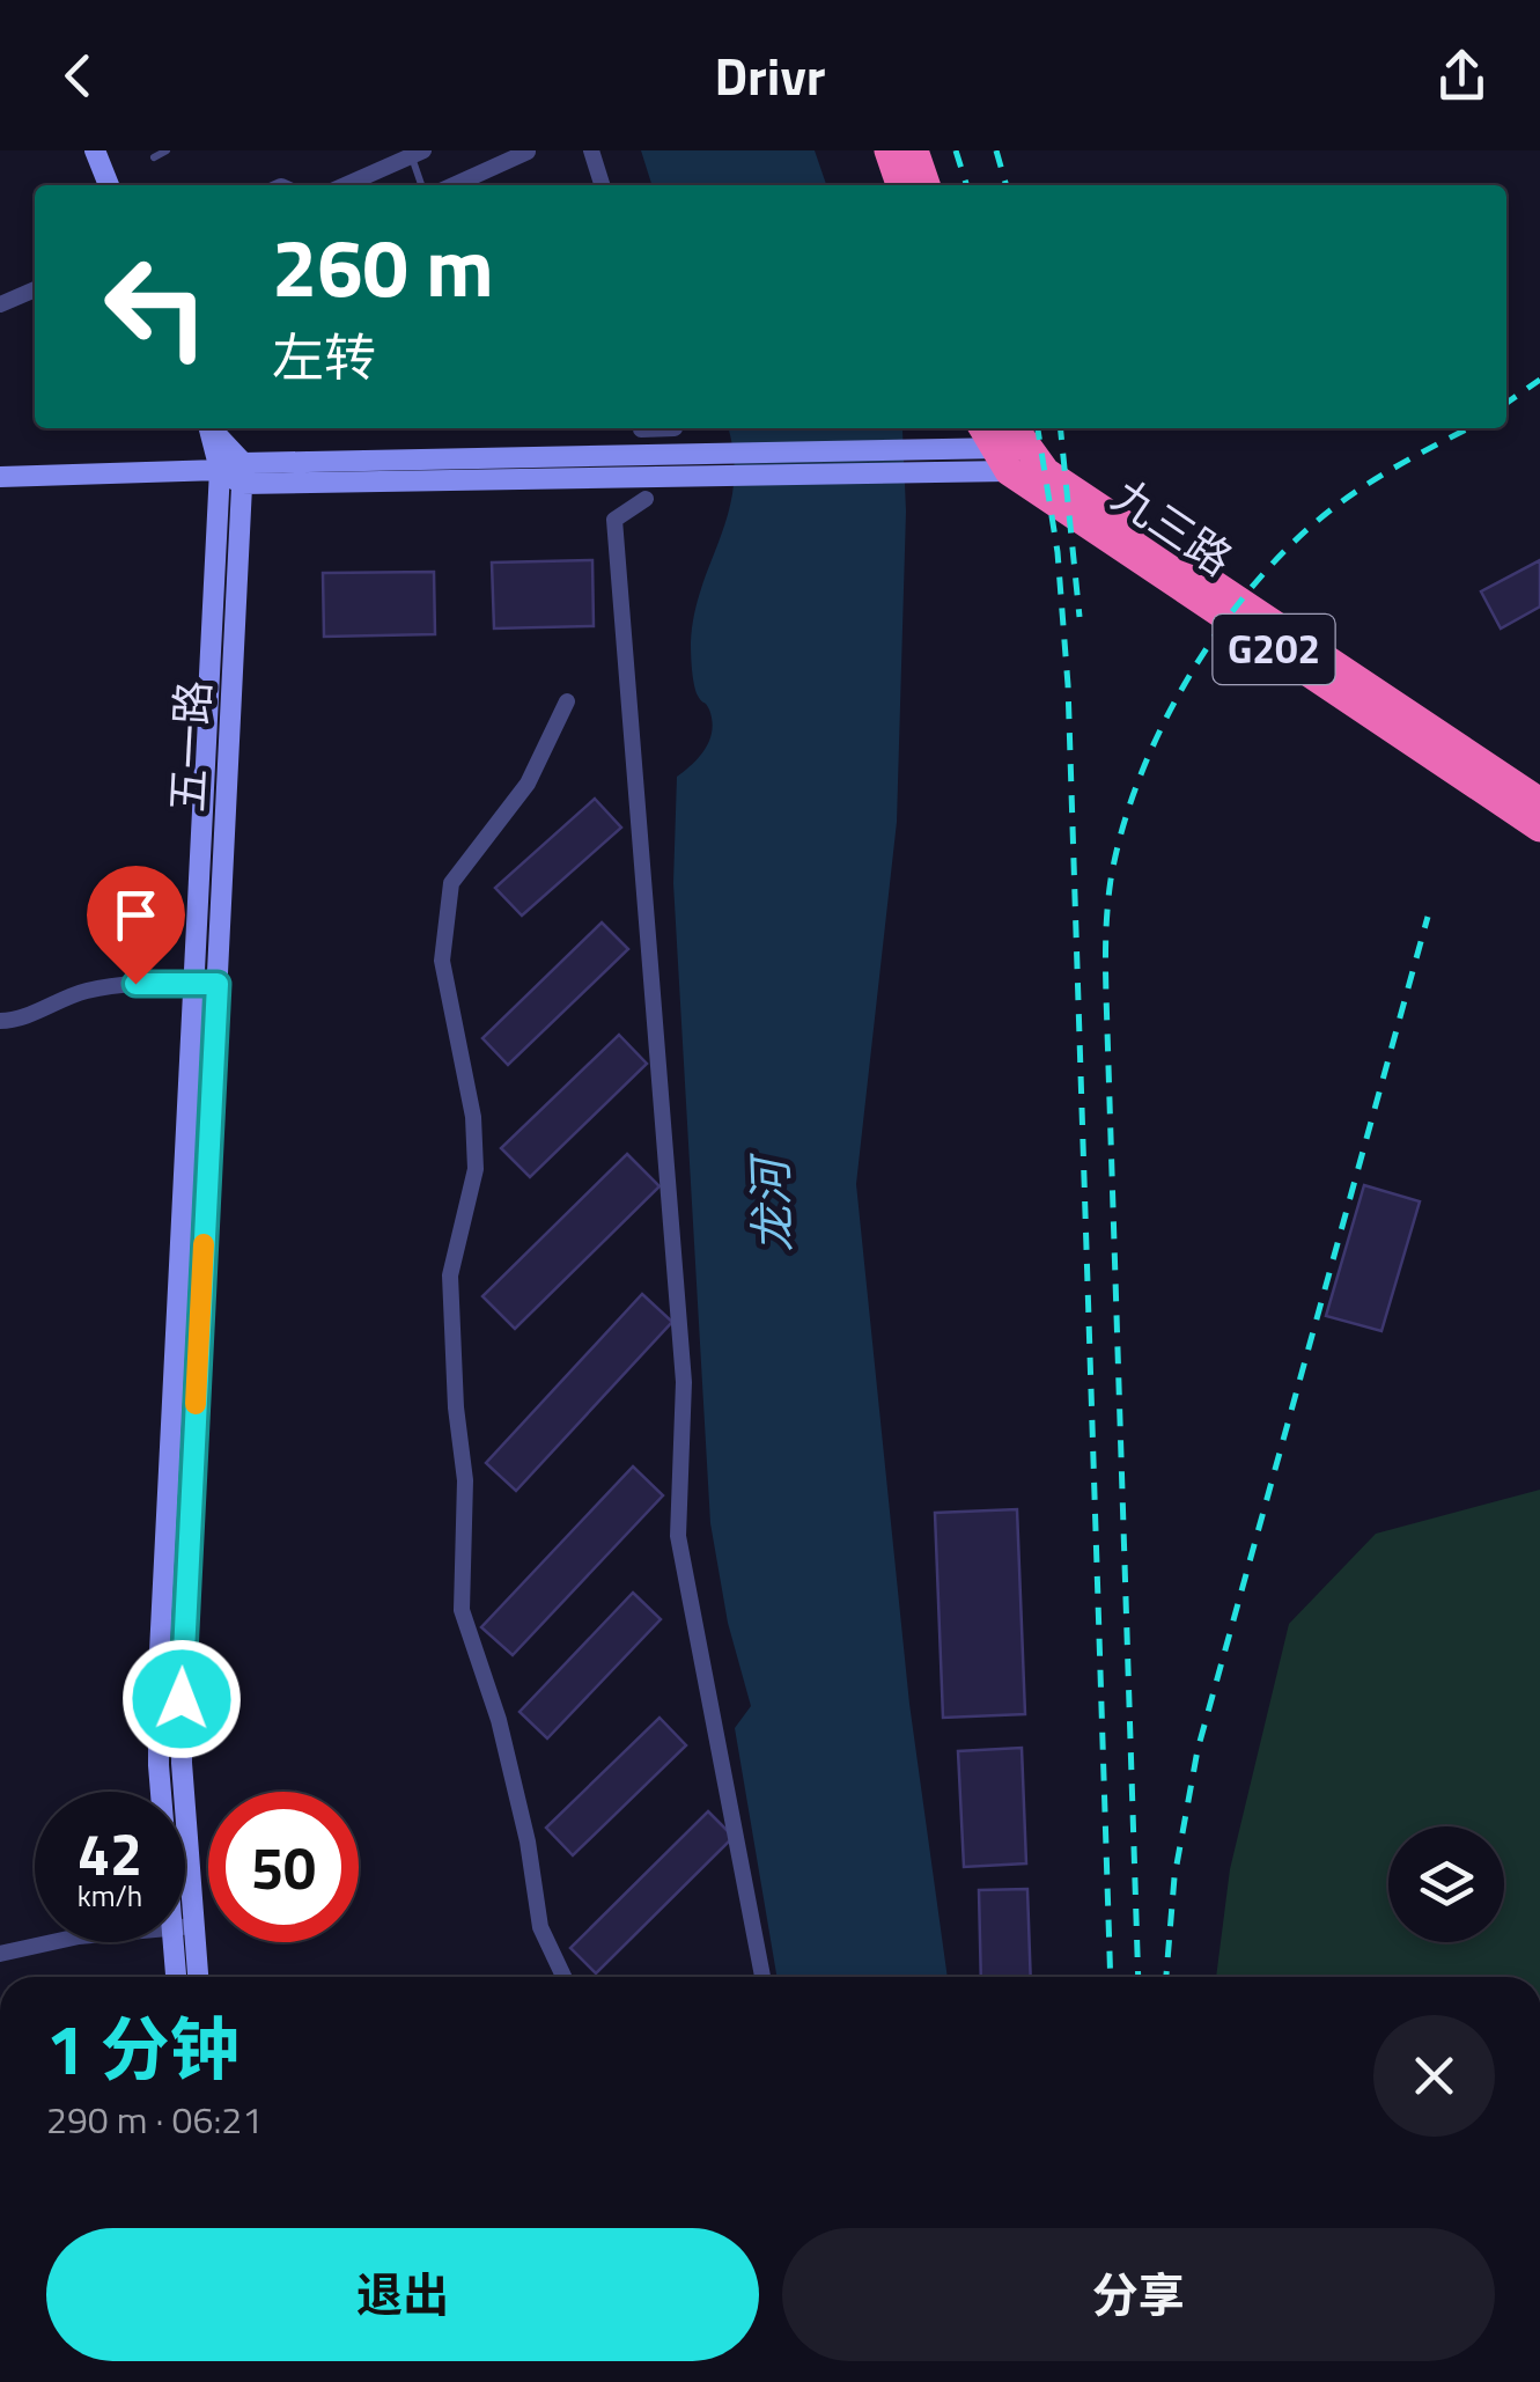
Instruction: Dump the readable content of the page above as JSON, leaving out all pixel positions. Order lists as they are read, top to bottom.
{
  "streets": {
    "highway": ["九三路", "G202"],
    "main road": ["五一路"]
  },
  "water": ["龙河"],
  "page": {
    "header": "Drivr",
    "turn": ["260 m", "左转"],
    "speed": "42 km/h",
    "limit": "50",
    "heading": ["1 分钟", "290 m · 06:21"],
    "buttons": ["退出", "分享"]
  }
}
